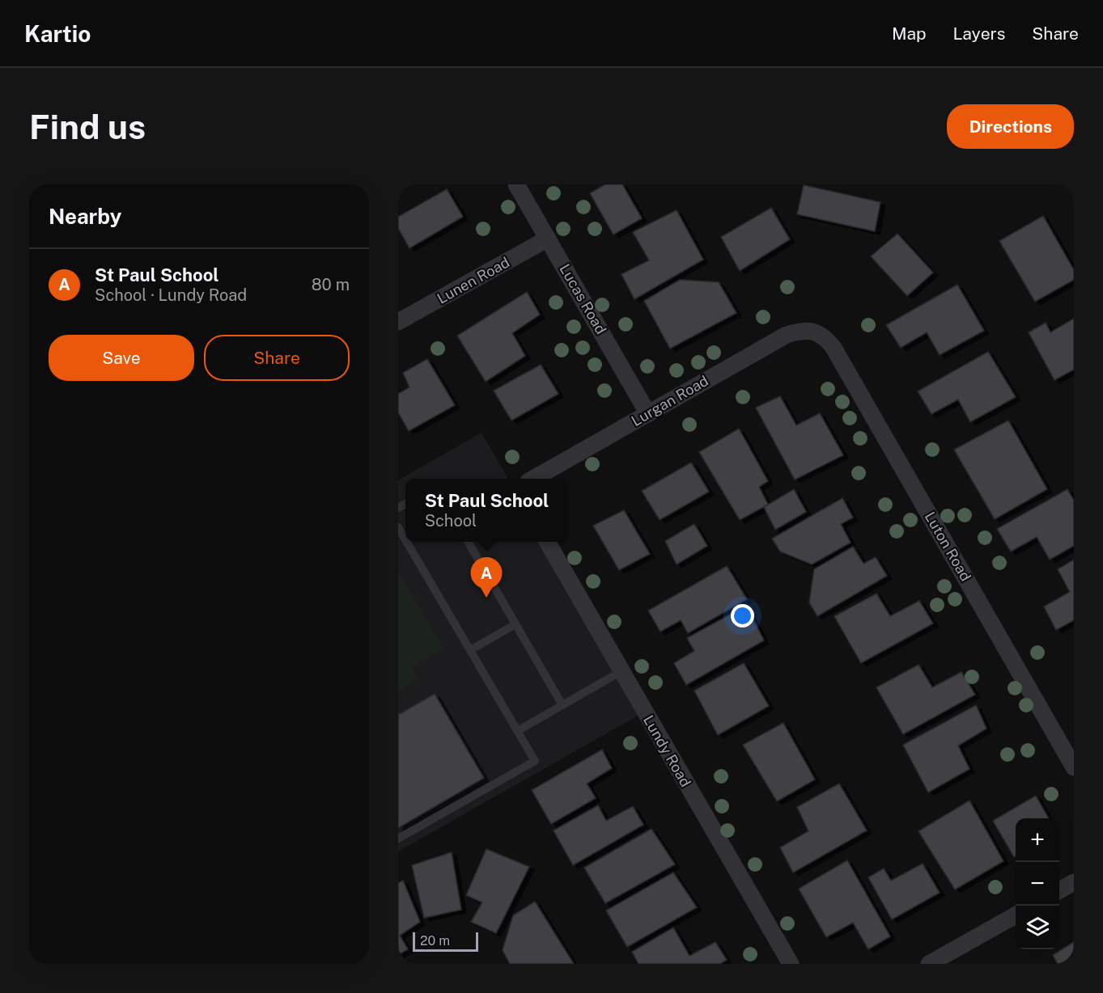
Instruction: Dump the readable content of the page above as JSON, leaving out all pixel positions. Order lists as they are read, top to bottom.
{
  "streets": {
    "street": [
      "Lunen Road",
      "Lucas Road",
      "Lurgan Road",
      "Luton Road",
      "Lundy Road"
    ]
  },
  "crossings": [
    ["Lunen Road", "Lucas Road"],
    ["Lucas Road", "Lurgan Road"],
    ["Lurgan Road", "Luton Road"]
  ],
  "scale_bar": "20 m",
  "page": {
    "header": "Kartio",
    "nav": ["Map", "Layers", "Share"],
    "buttons": [
      "Directions",
      ["Save", "Share"]
    ],
    "title": "Find us",
    "heading": "Nearby",
    "list": [
      {
        "mark": "A",
        "name": "St Paul School",
        "note": "School · Lundy Road",
        "value": "80 m"
      }
    ],
    "popup": ["St Paul School", "School"],
    "pins": "A",
    "map_buttons": ["+", "−"],
    "scale": "20 m"
  }
}
